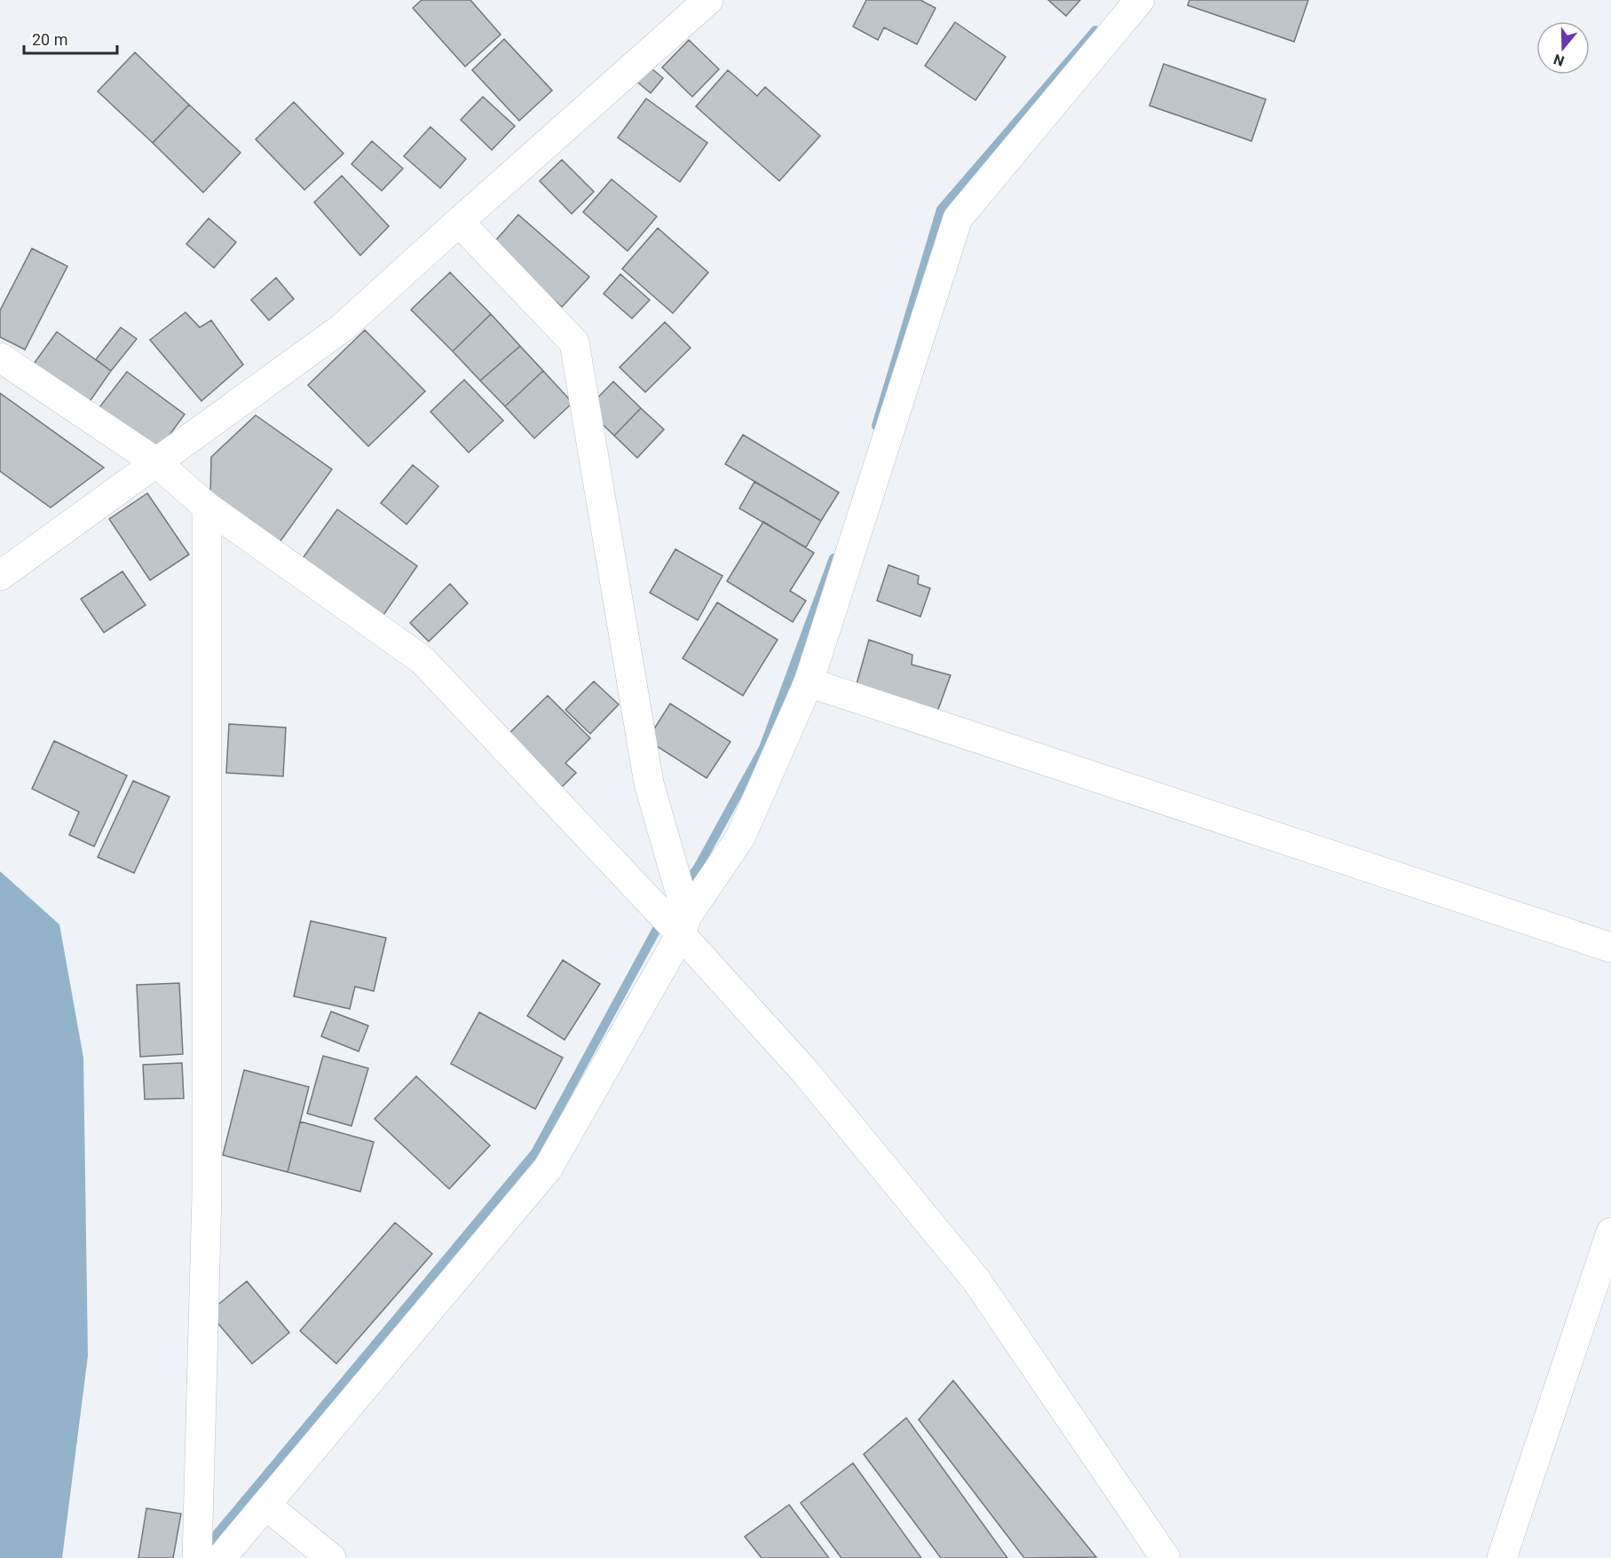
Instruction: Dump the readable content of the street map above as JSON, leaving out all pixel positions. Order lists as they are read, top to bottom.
{
  "scale_bar": "20 m",
  "north": "bottom"
}
